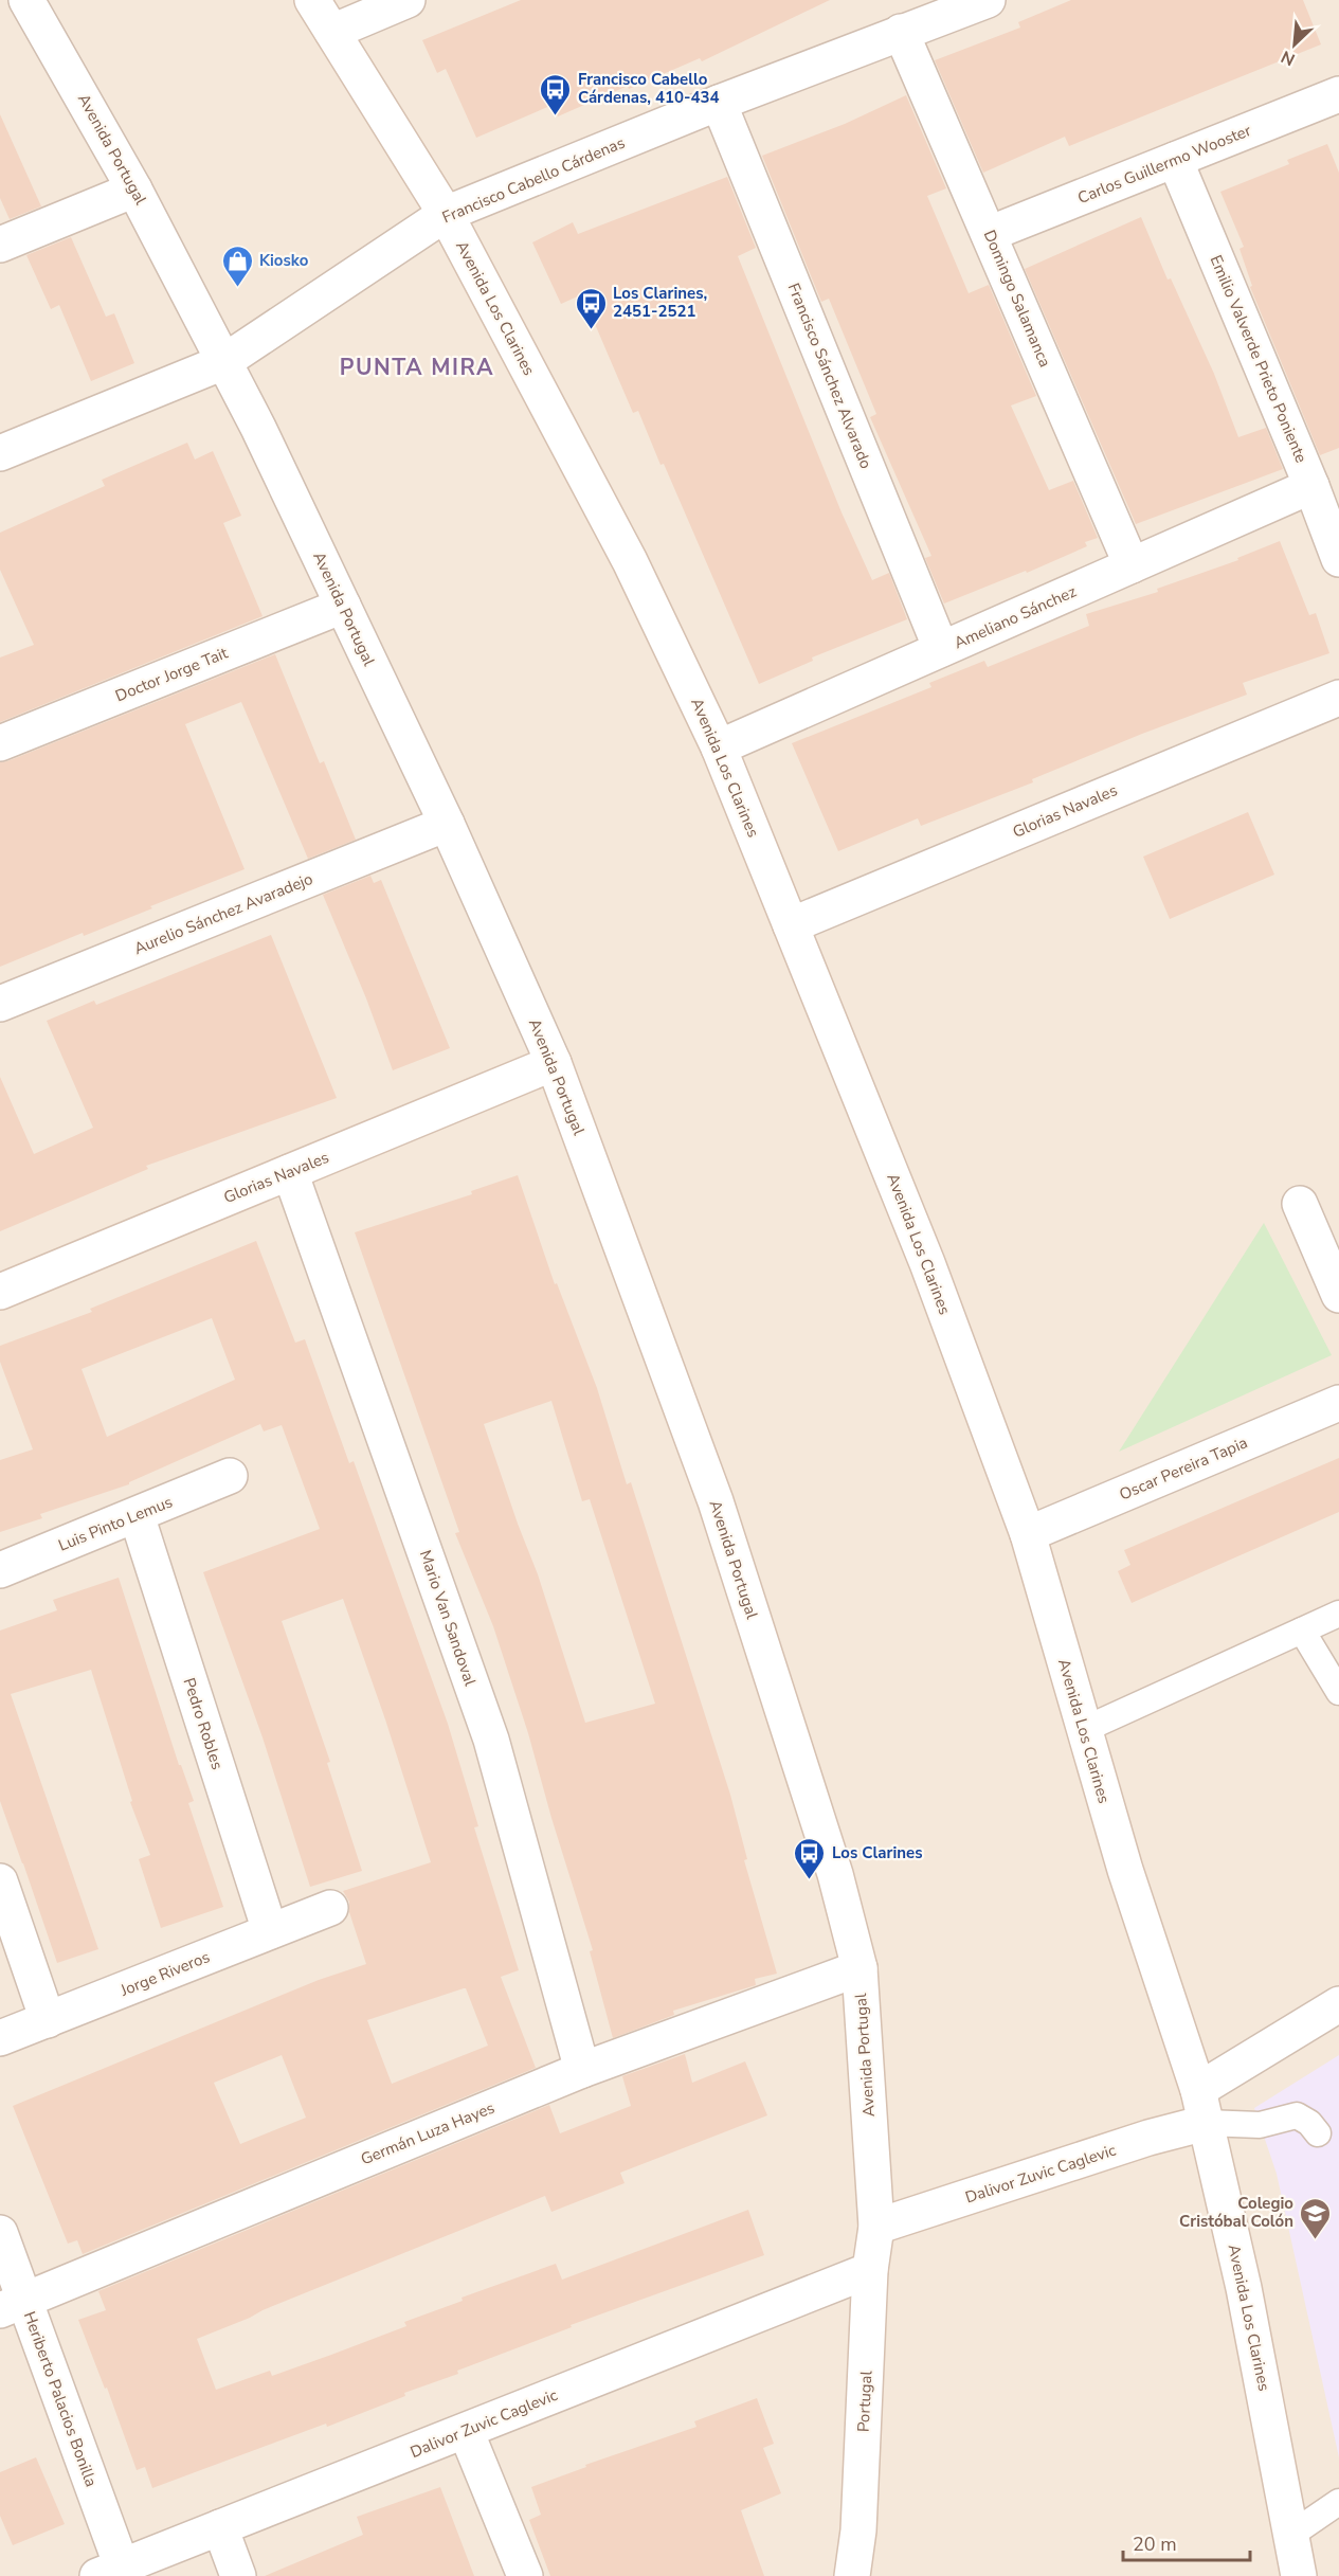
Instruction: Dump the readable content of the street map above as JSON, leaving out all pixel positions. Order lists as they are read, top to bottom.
{
  "streets": {
    "street": [
      "Avenida Portugal",
      "Carlos Guillermo Wooster",
      "Francisco Cabello Cárdenas",
      "Domingo Salamanca",
      "Avenida Los Clarines",
      "Emilio Valverde Prieto Poniente",
      "Francisco Sánchez Alvarado",
      "Ameliano Sánchez",
      "Doctor Jorge Tait",
      "Glorias Navales",
      "Aurelio Sánchez Avaradejo",
      "Oscar Pereira Tapia",
      "Luis Pinto Lemus",
      "Mario Van Sandoval",
      "Pedro Robles",
      "Jorge Riveros",
      "Germán Luza Hayes",
      "Dalivor Zuvic Caglevic",
      "Heriberto Palacios Bonilla",
      "Portugal"
    ]
  },
  "crossings": [
    ["Avenida Portugal", "Francisco Cabello Cárdenas"],
    ["Avenida Portugal", "Doctor Jorge Tait"],
    ["Avenida Portugal", "Glorias Navales"],
    ["Avenida Portugal", "Aurelio Sánchez Avaradejo"],
    ["Avenida Portugal", "Germán Luza Hayes"],
    ["Avenida Portugal", "Dalivor Zuvic Caglevic"],
    ["Avenida Portugal", "Portugal"],
    ["Carlos Guillermo Wooster", "Domingo Salamanca"],
    ["Carlos Guillermo Wooster", "Emilio Valverde Prieto Poniente"],
    ["Francisco Cabello Cárdenas", "Domingo Salamanca"],
    ["Francisco Cabello Cárdenas", "Avenida Los Clarines"],
    ["Francisco Cabello Cárdenas", "Francisco Sánchez Alvarado"],
    ["Domingo Salamanca", "Ameliano Sánchez"],
    ["Avenida Los Clarines", "Ameliano Sánchez"],
    ["Avenida Los Clarines", "Glorias Navales"],
    ["Avenida Los Clarines", "Oscar Pereira Tapia"],
    ["Avenida Los Clarines", "Dalivor Zuvic Caglevic"],
    ["Emilio Valverde Prieto Poniente", "Ameliano Sánchez"],
    ["Francisco Sánchez Alvarado", "Ameliano Sánchez"],
    ["Glorias Navales", "Mario Van Sandoval"],
    ["Luis Pinto Lemus", "Pedro Robles"],
    ["Mario Van Sandoval", "Germán Luza Hayes"],
    ["Pedro Robles", "Jorge Riveros"],
    ["Germán Luza Hayes", "Heriberto Palacios Bonilla"],
    ["Dalivor Zuvic Caglevic", "Heriberto Palacios Bonilla"],
    ["Dalivor Zuvic Caglevic", "Portugal"]
  ],
  "districts": ["PUNTA MIRA"],
  "places": {
    "bus stop": ["Francisco Cabello Cárdenas, 410-434", "Los Clarines, 2451-2521", "Los Clarines"],
    "shop": ["Kiosko"],
    "school or university": ["Colegio Cristóbal Colón"]
  },
  "scale_bar": "20 m",
  "north": "bottom left"
}
